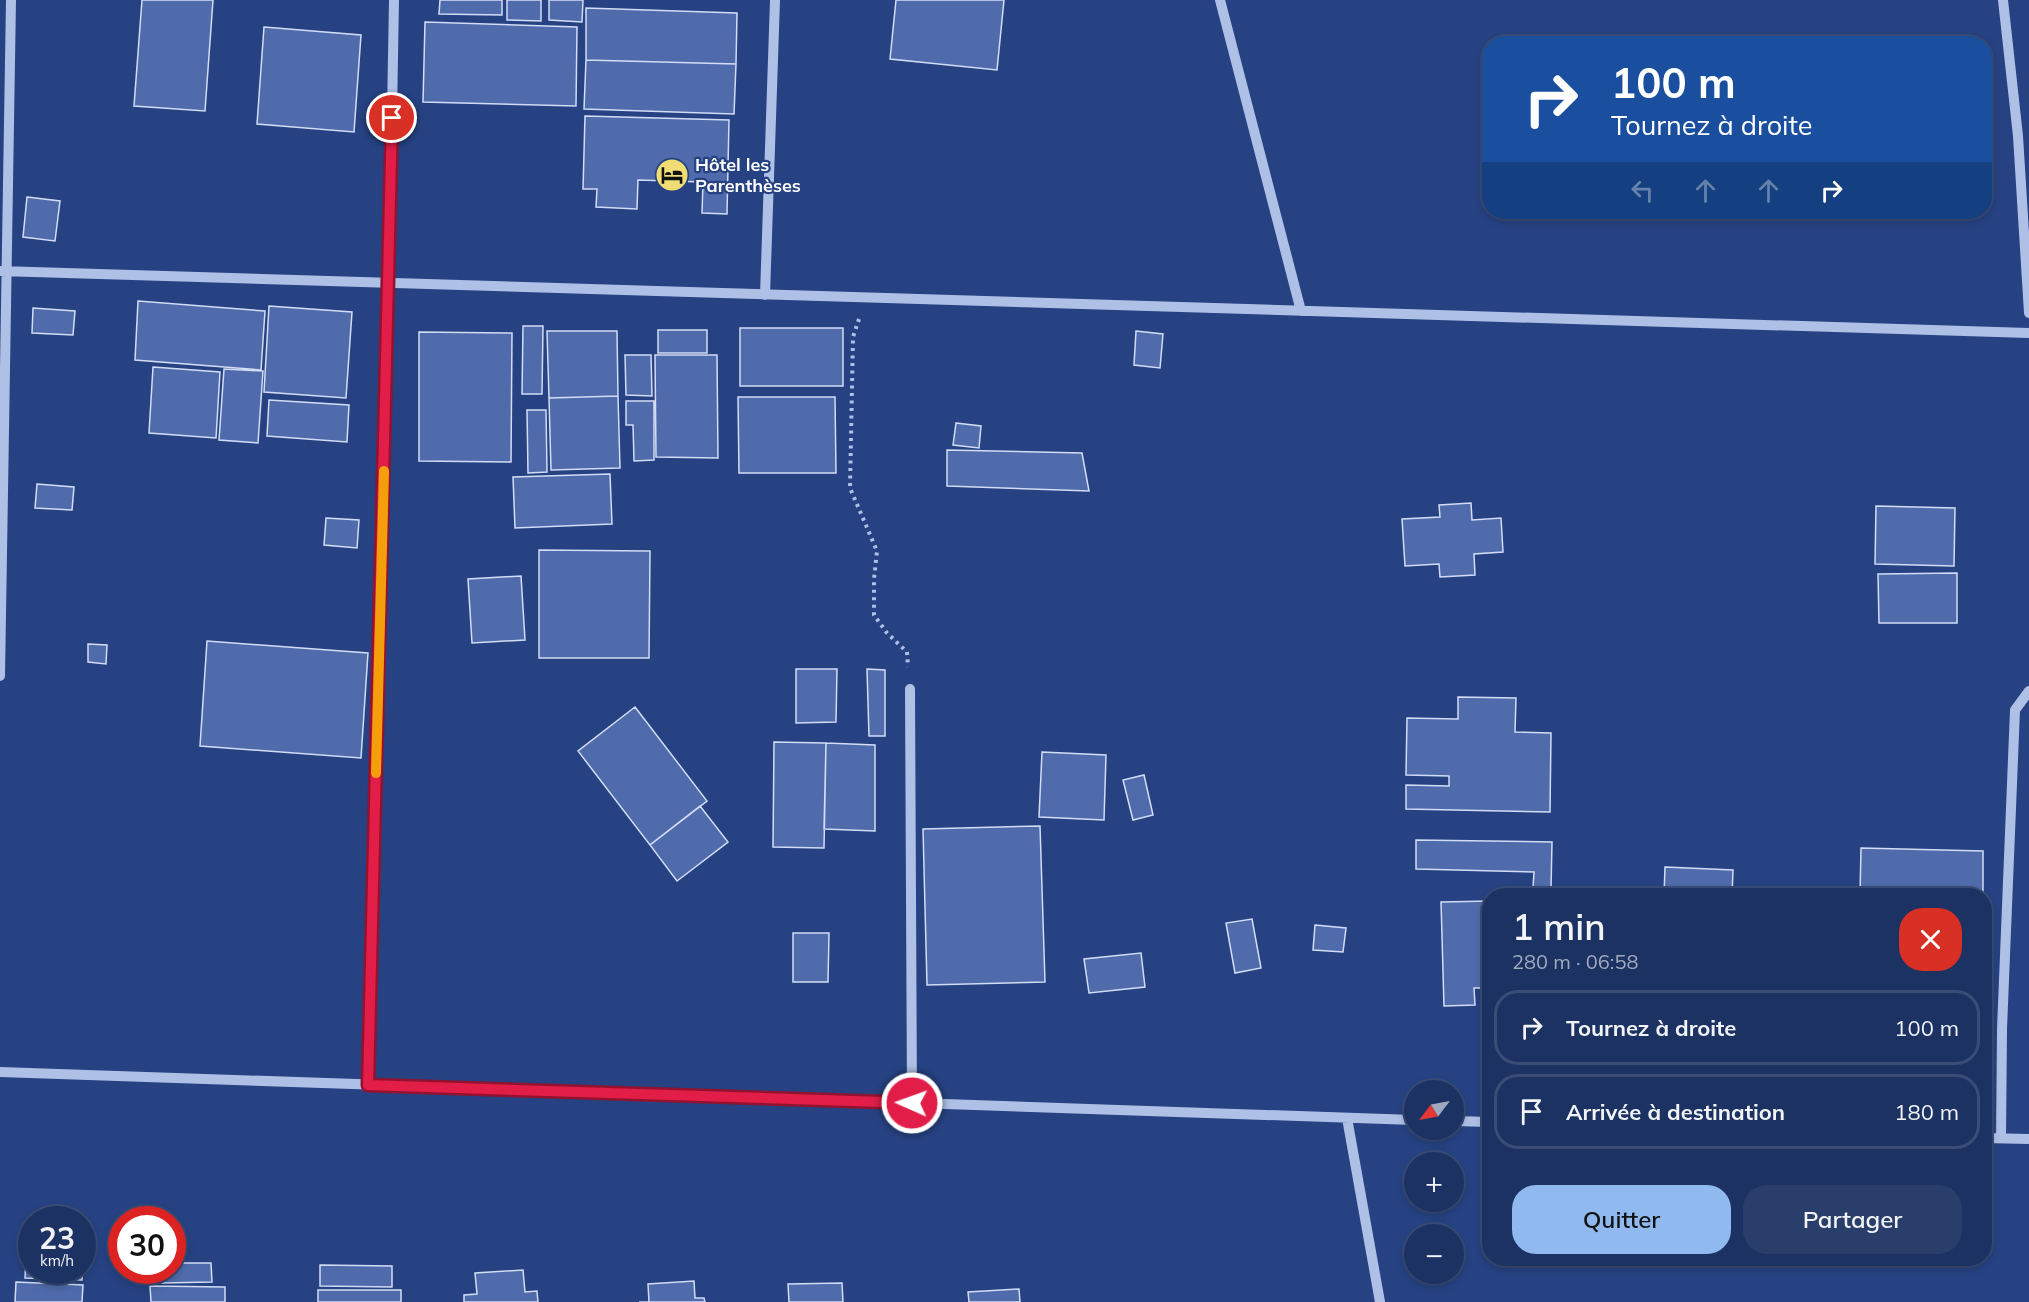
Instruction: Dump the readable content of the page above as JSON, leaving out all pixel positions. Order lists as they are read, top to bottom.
{
  "places": {
    "hotel": ["Hôtel les Parenthèses"]
  },
  "north": "bottom left",
  "page": {
    "turn": ["100 m", "Tournez à droite"],
    "heading": ["1 min", "280 m · 06:58"],
    "list": [
      {
        "name": "Tournez à droite",
        "value": "100 m"
      },
      {
        "name": "Arrivée à destination",
        "value": "180 m"
      }
    ],
    "map_buttons": ["+", "−"],
    "buttons": ["Quitter", "Partager"],
    "speed": "23 km/h",
    "limit": "30"
  }
}
